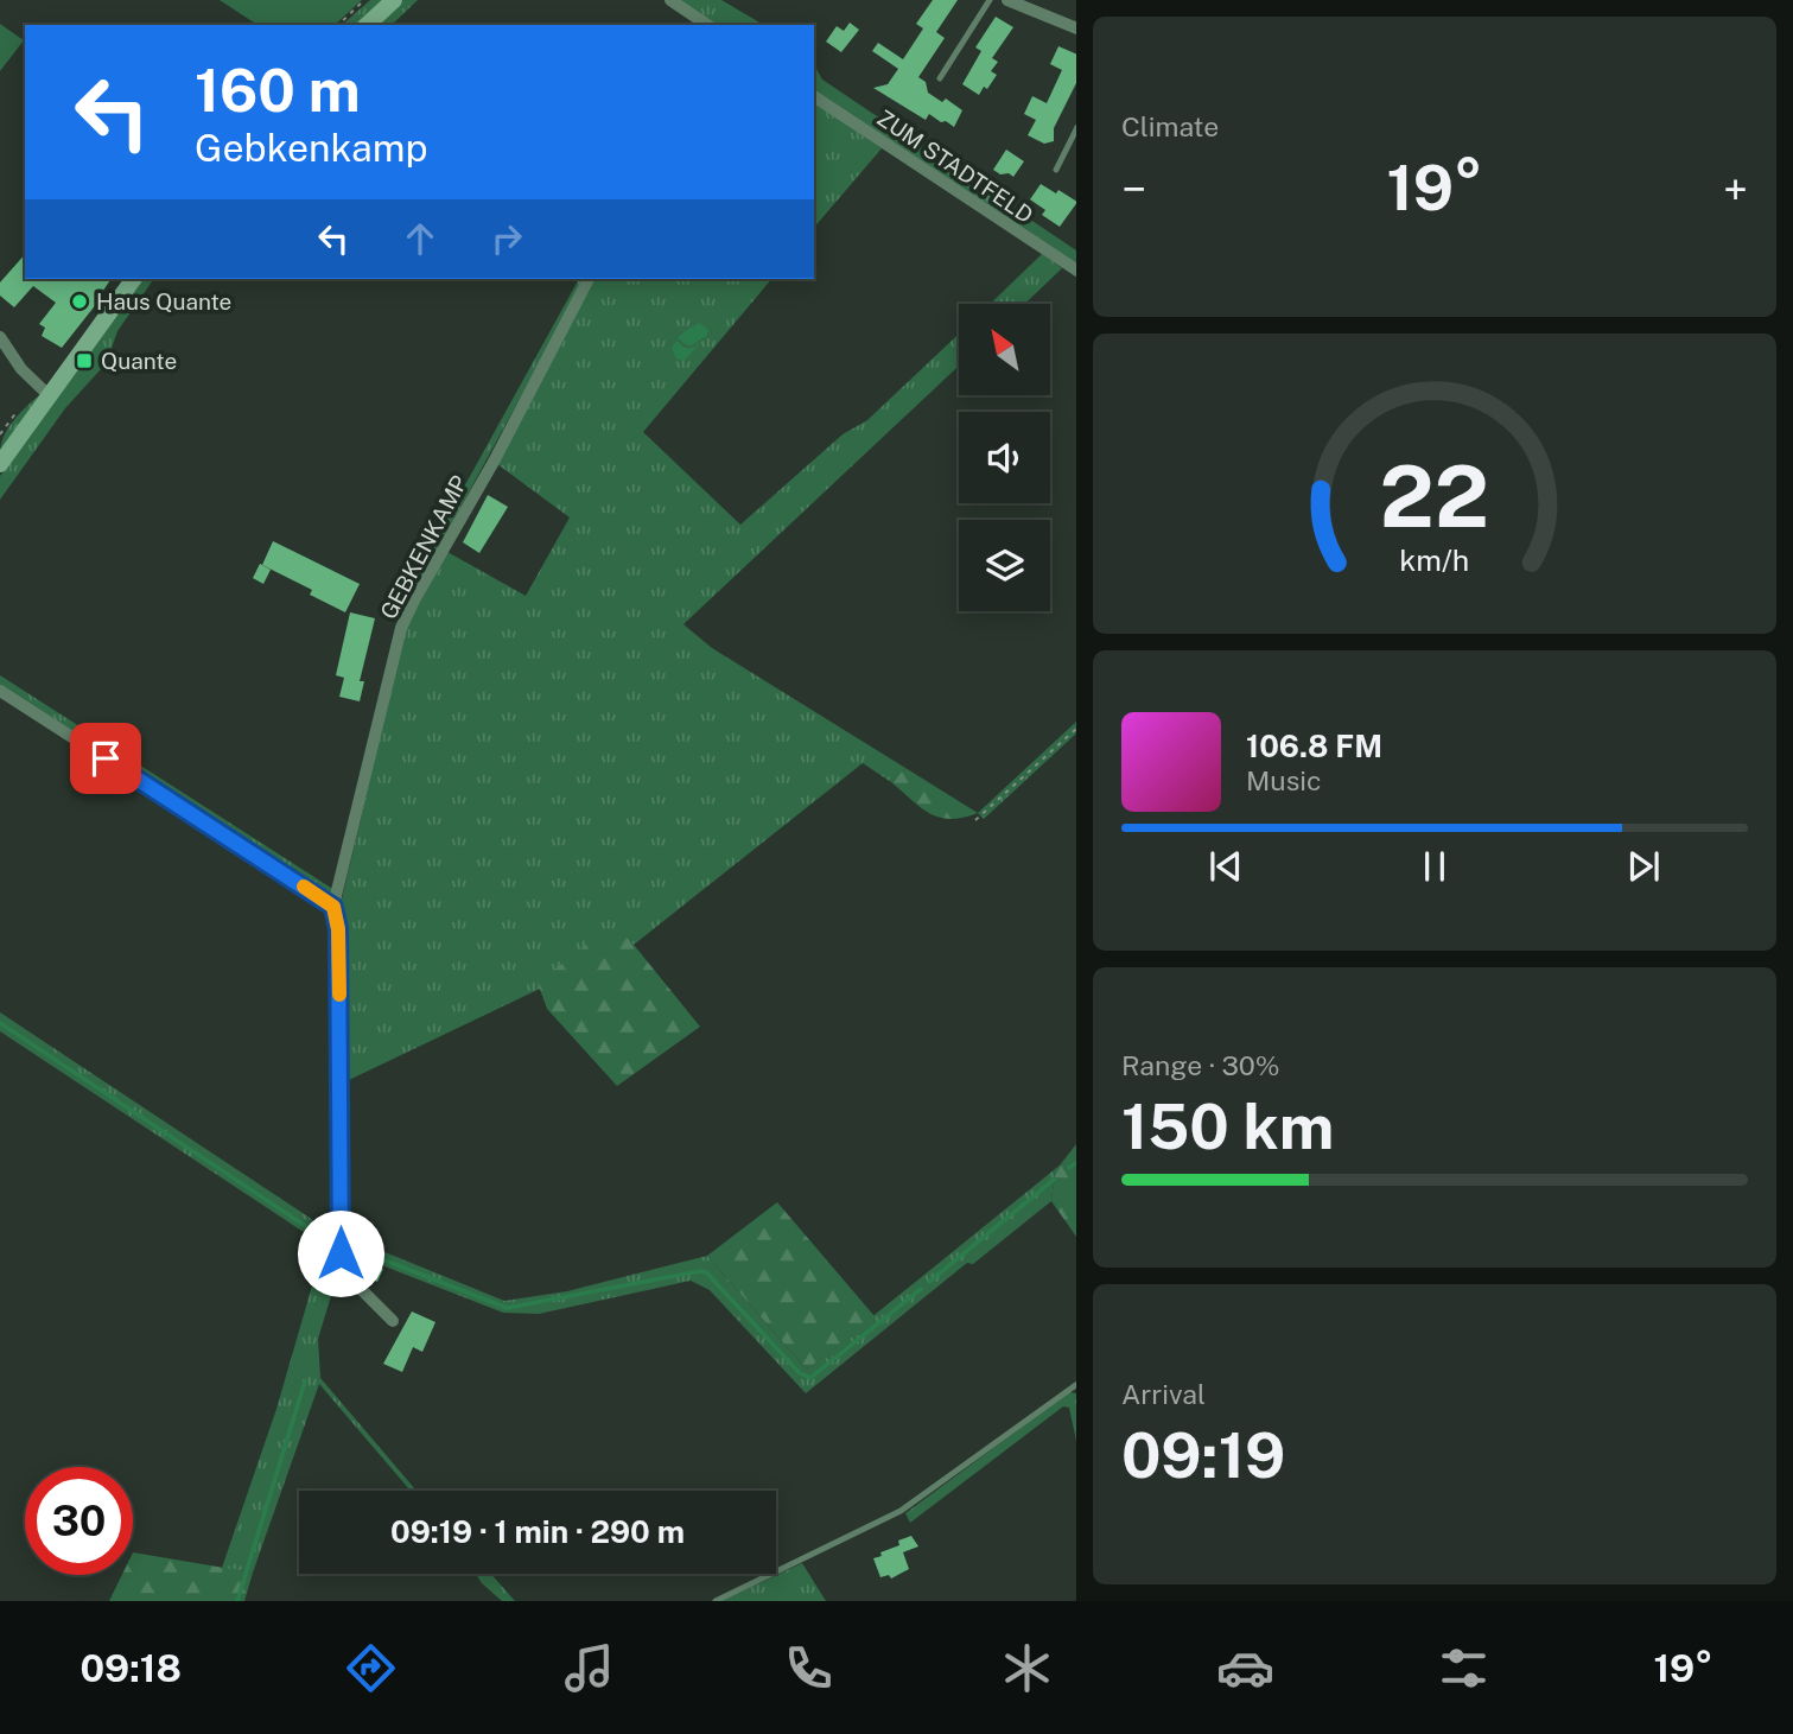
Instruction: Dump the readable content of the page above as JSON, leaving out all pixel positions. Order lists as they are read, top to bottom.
{
  "streets": {
    "street": ["ZUM STADTFELD", "GEBKENKAMP"]
  },
  "places": {
    "other": ["Haus Quante"],
    "transit": ["Quante"]
  },
  "north": "top left",
  "page": {
    "tile": [
      "Climate",
      ["Range · 30%", "150 km"],
      ["Arrival", "09:19"]
    ],
    "turn": ["160 m", "Gebkenkamp"],
    "heat": ["−", "19°", "+"],
    "song": ["106.8 FM", "Music"],
    "limit": "30",
    "trip": "09:19 · 1 min · 290 m",
    "tabs": ["09:18", "19°"],
    "gauge": ["22", "km/h"]
  }
}
